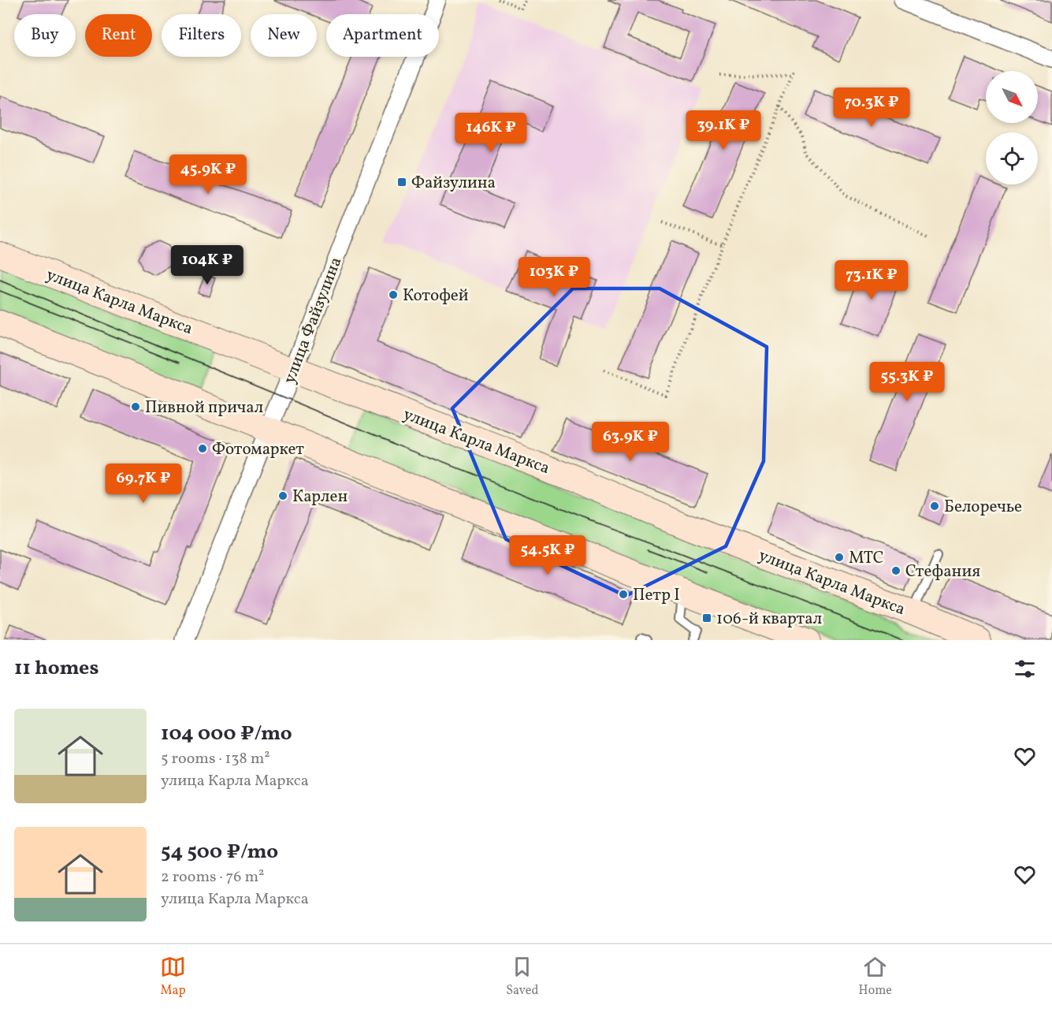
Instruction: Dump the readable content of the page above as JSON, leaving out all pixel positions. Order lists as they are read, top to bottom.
{
  "streets": {
    "main road": ["улица Карла Маркса"],
    "street": ["улица Файзулина"]
  },
  "crossings": [
    ["улица Карла Маркса", "улица Файзулина"]
  ],
  "places": {
    "transit": ["Файзулина", "106-й квартал"],
    "other": [
      "Котофей",
      "Пивной причал",
      "Фотомаркет",
      "Карлен",
      "Белоречье",
      "МТС",
      "Стефания",
      "Петр I"
    ]
  },
  "north": "bottom right",
  "page": {
    "chip": [
      "Buy",
      "Rent",
      "Filters",
      "New",
      "Apartment"
    ],
    "price": [
      "70.3K ₽",
      "39.1K ₽",
      "146K ₽",
      "45.9K ₽",
      "104K ₽",
      "103K ₽",
      "73.1K ₽",
      "55.3K ₽",
      "63.9K ₽",
      "69.7K ₽",
      "54.5K ₽"
    ],
    "heading": "11 homes",
    "list": [
      {
        "name": "104 000 ₽/mo",
        "note": "5 rooms · 138 m² · улица Карла Маркса"
      },
      {
        "name": "54 500 ₽/mo",
        "note": "2 rooms · 76 m² · улица Карла Маркса"
      }
    ],
    "tabs": ["Map", "Saved", "Home"]
  }
}
